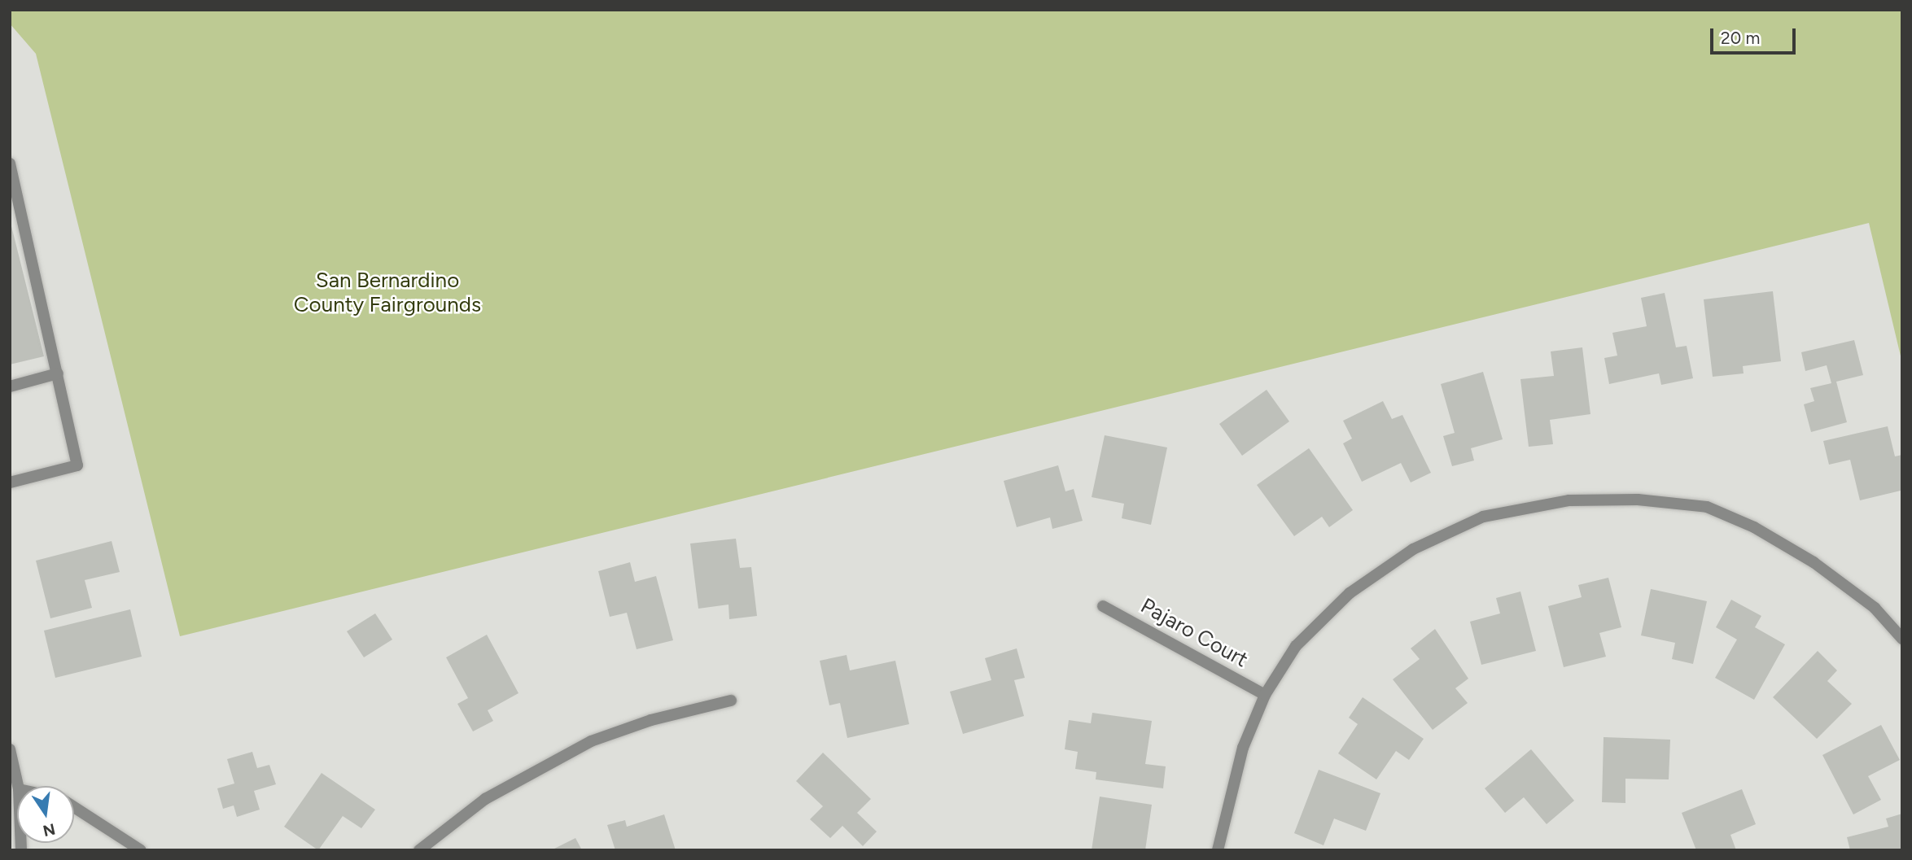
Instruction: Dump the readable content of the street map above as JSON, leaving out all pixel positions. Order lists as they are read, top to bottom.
{
  "streets": {
    "street": ["Pajaro Court"]
  },
  "parks": ["San Bernardino County Fairgrounds"],
  "scale_bar": "20 m",
  "north": "bottom"
}
